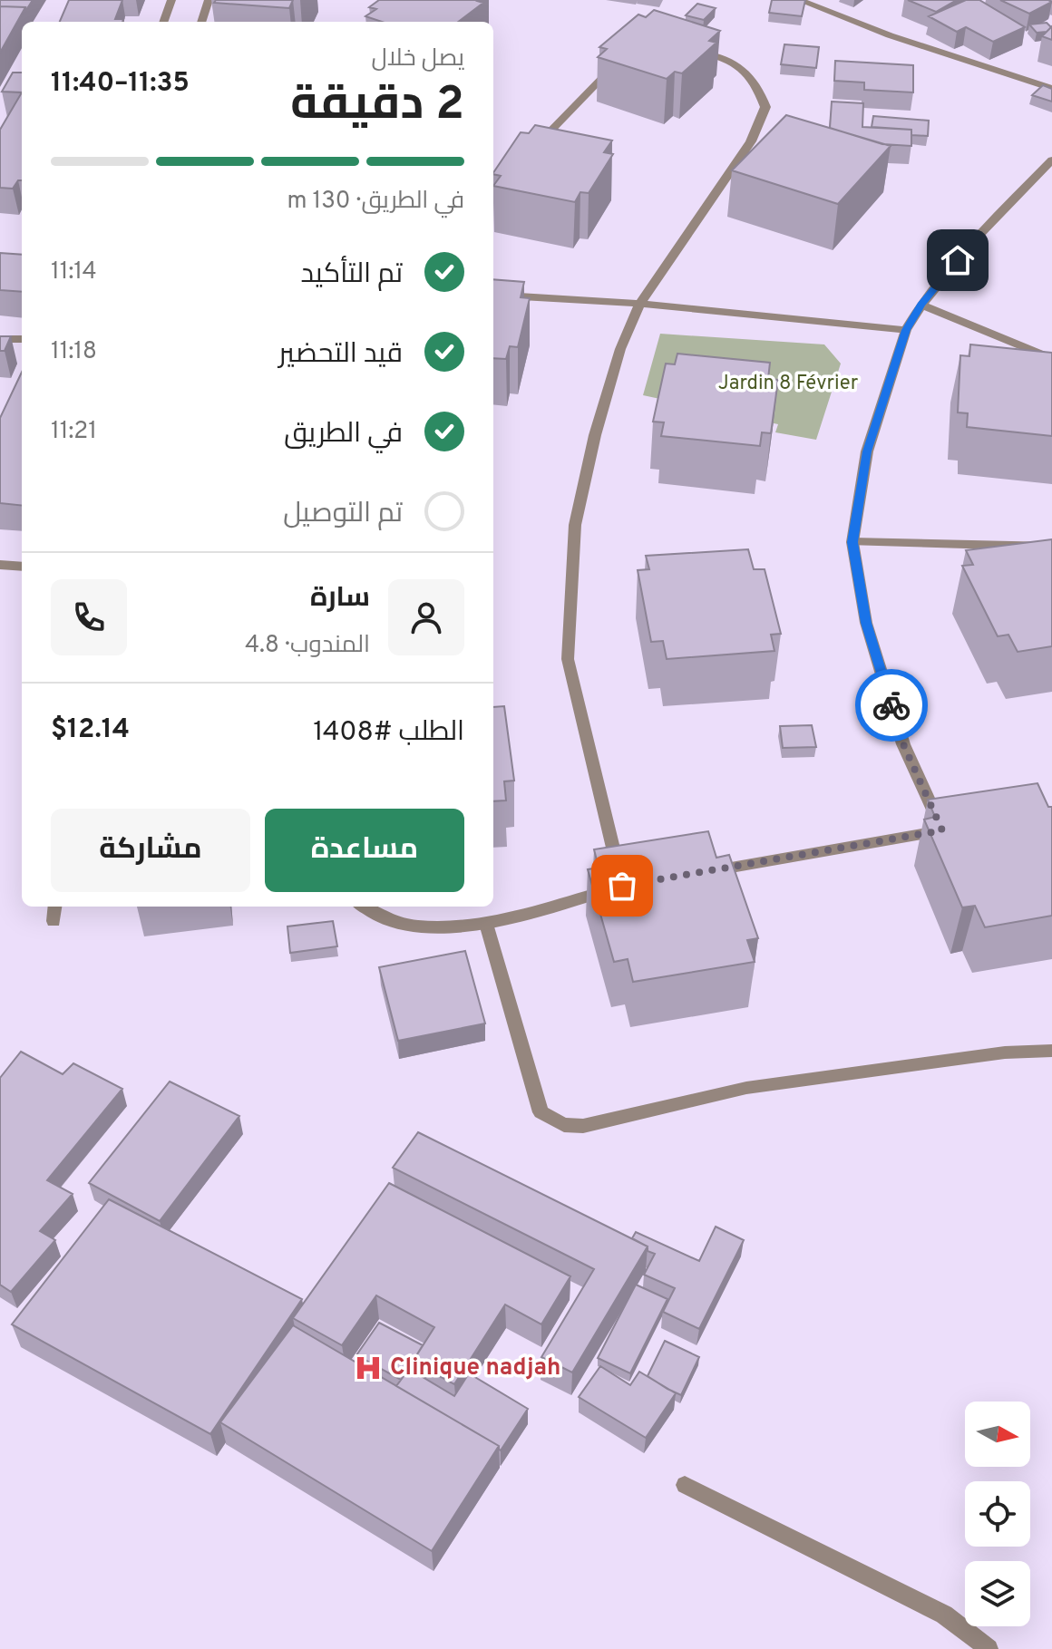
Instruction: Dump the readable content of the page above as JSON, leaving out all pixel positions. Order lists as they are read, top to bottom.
{
  "parks": ["Jardin 8 Février"],
  "places": {
    "hospital": ["Clinique nadjah"]
  },
  "north": "right",
  "page": {
    "heading": ["2 دقيقة", "يصل خلال", "11:35–11:40"],
    "panel": [
      "سارة",
      "المندوب · 4.8",
      "الطلب #1408",
      "$12.14"
    ],
    "bar": "في الطريق · 130 m",
    "list": [
      ["تم التأكيد", "11:14"],
      ["قيد التحضير", "11:18"],
      ["في الطريق", "11:21"],
      "تم التوصيل"
    ],
    "buttons": ["مساعدة", "مشاركة"]
  }
}
